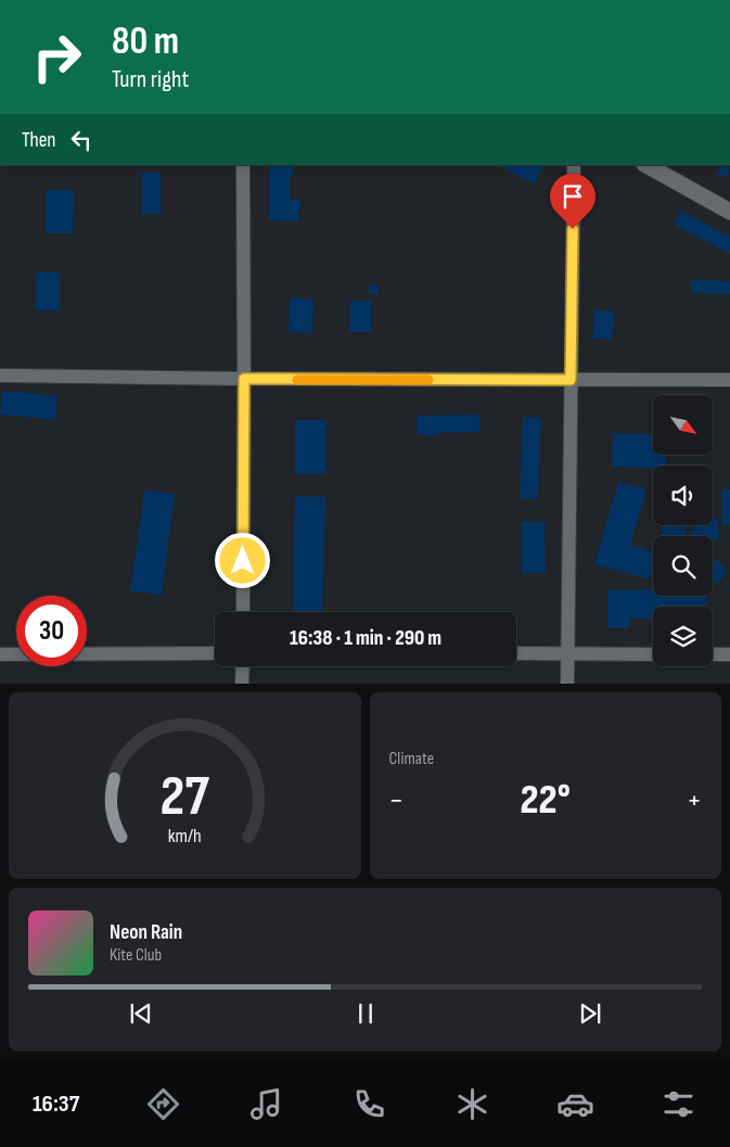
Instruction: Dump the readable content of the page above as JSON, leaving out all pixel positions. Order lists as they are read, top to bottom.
{
  "north": "bottom right",
  "page": {
    "turn": ["80 m", "Turn right"],
    "then": "Then",
    "limit": "30",
    "trip": "16:38 · 1 min · 290 m",
    "tile": "Climate",
    "heat": ["−", "22°", "+"],
    "song": ["Neon Rain", "Kite Club"],
    "tabs": "16:37",
    "gauge": ["27", "km/h"]
  }
}
